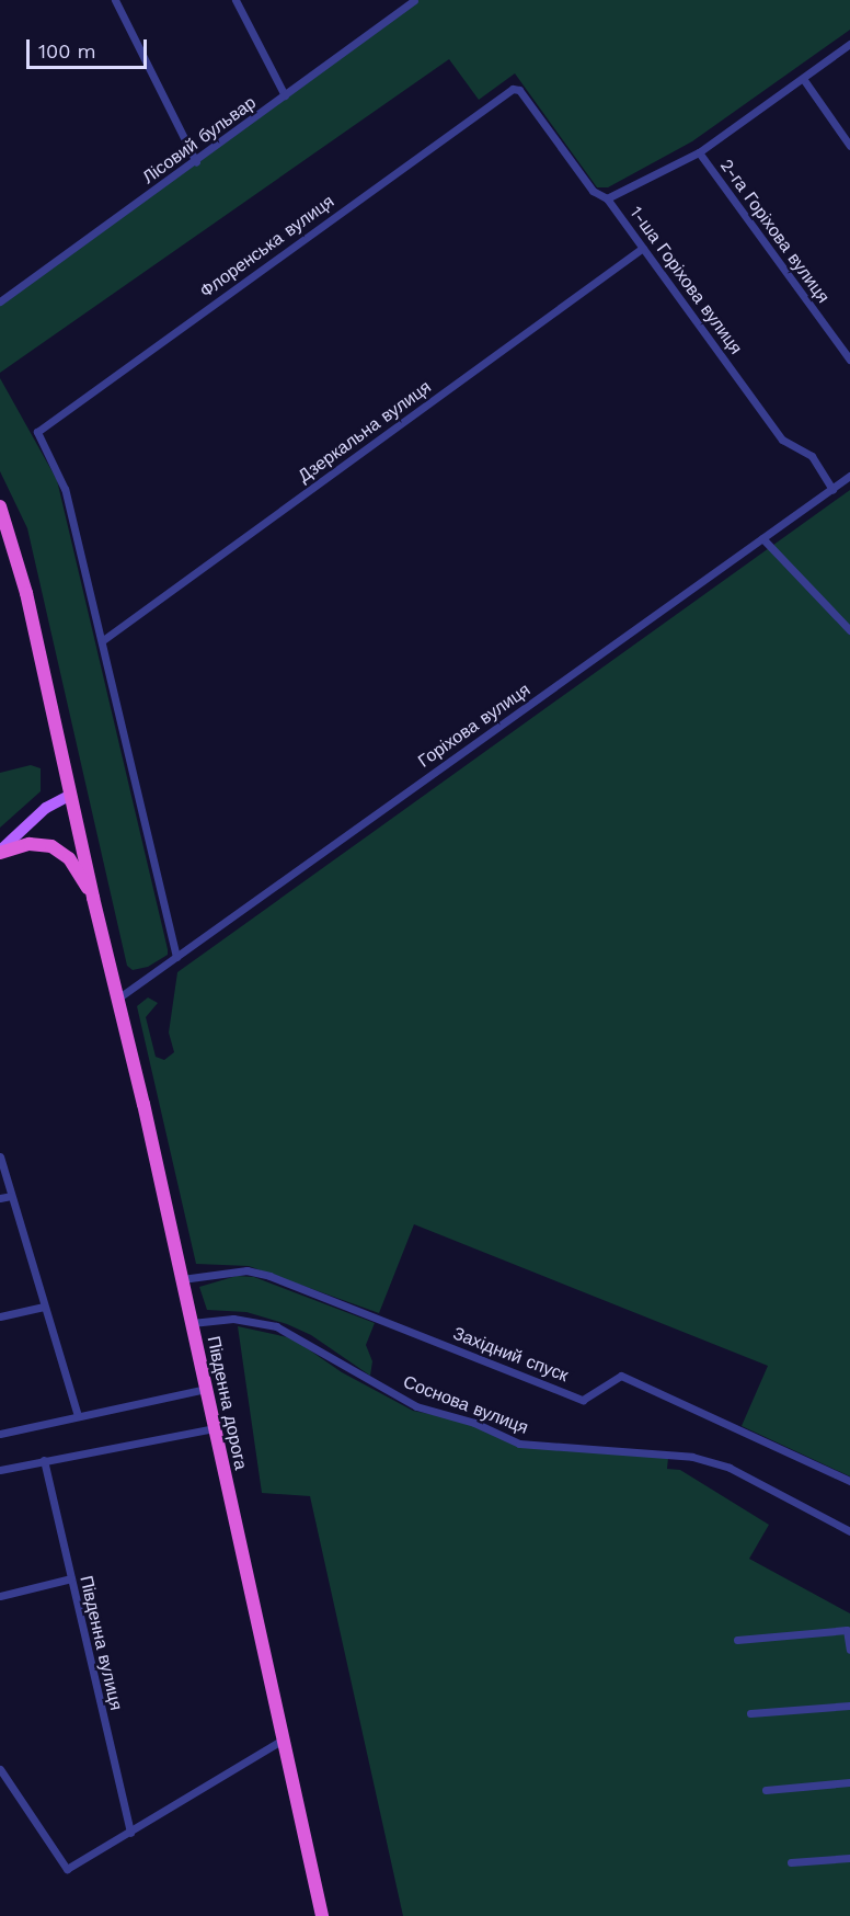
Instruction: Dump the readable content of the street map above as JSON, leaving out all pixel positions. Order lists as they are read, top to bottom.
{
  "streets": {
    "highway": ["Південна дорога"],
    "street": [
      "Лісовий бульвар",
      "2-га Горіхова вулиця",
      "Флоренська вулиця",
      "1-ша Горіхова вулиця",
      "Дзеркальна вулиця",
      "Горіхова вулиця",
      "Західний спуск",
      "Соснова вулиця",
      "Південна вулиця"
    ]
  },
  "crossings": [
    ["Флоренська вулиця", "1-ша Горіхова вулиця"],
    ["Флоренська вулиця", "Дзеркальна вулиця"],
    ["1-ша Горіхова вулиця", "Дзеркальна вулиця"],
    ["1-ша Горіхова вулиця", "Горіхова вулиця"],
    ["Горіхова вулиця", "Південна дорога"],
    ["Західний спуск", "Південна дорога"],
    ["Південна дорога", "Соснова вулиця"]
  ],
  "scale_bar": "100 m"
}
